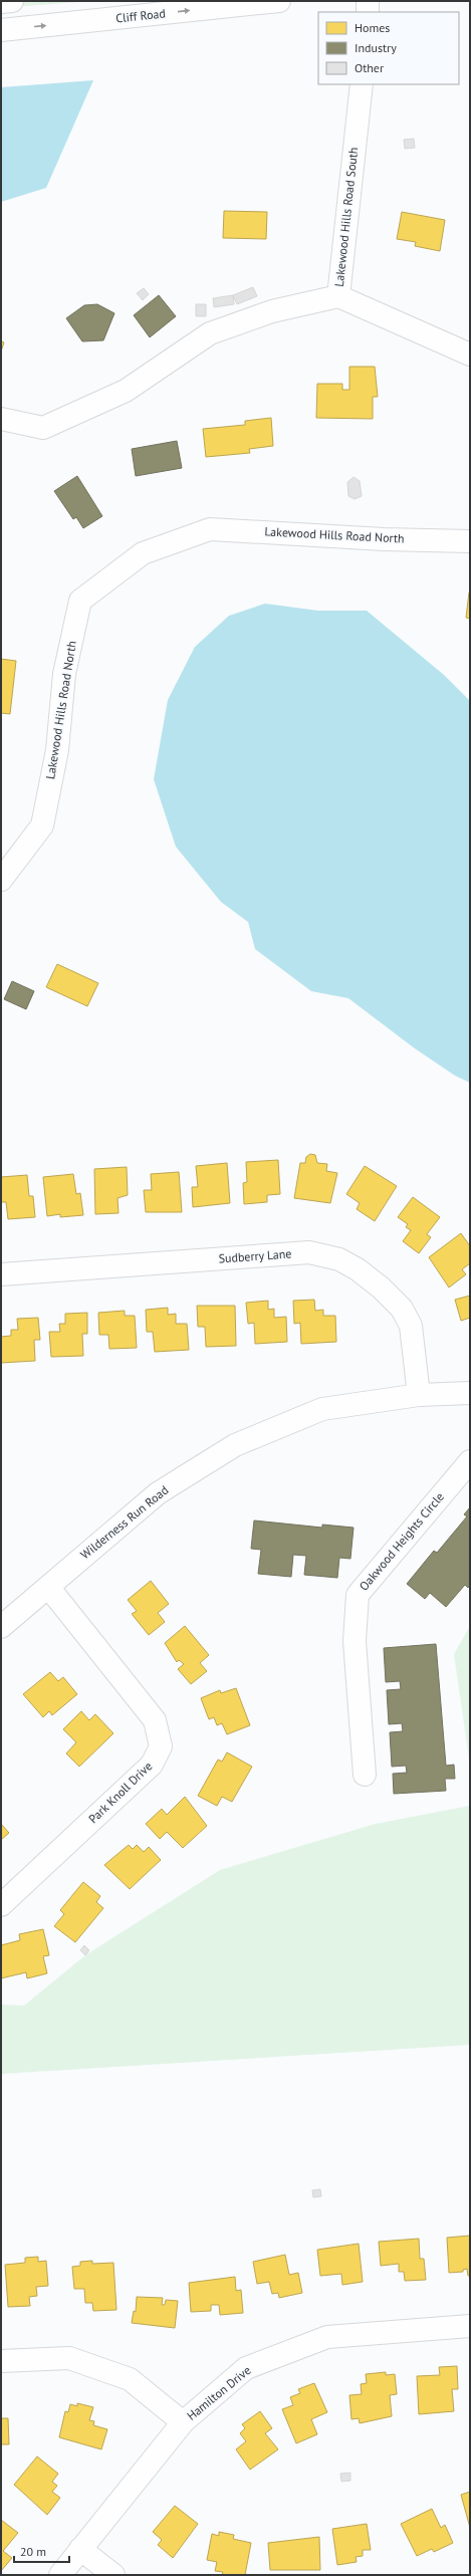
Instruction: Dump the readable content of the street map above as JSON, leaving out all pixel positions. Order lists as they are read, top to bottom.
{
  "streets": {
    "street": [
      "Cliff Road",
      "Lakewood Hills Road South",
      "Lakewood Hills Road North",
      "Sudberry Lane",
      "Wilderness Run Road",
      "Oakwood Heights Circle",
      "Park Knoll Drive",
      "Hamilton Drive"
    ]
  },
  "crossings": [
    ["Sudberry Lane", "Wilderness Run Road"],
    ["Wilderness Run Road", "Park Knoll Drive"]
  ],
  "one_way": ["Cliff Road"],
  "legend": ["Homes", "Industry", "Other"],
  "scale_bar": "20 m"
}
